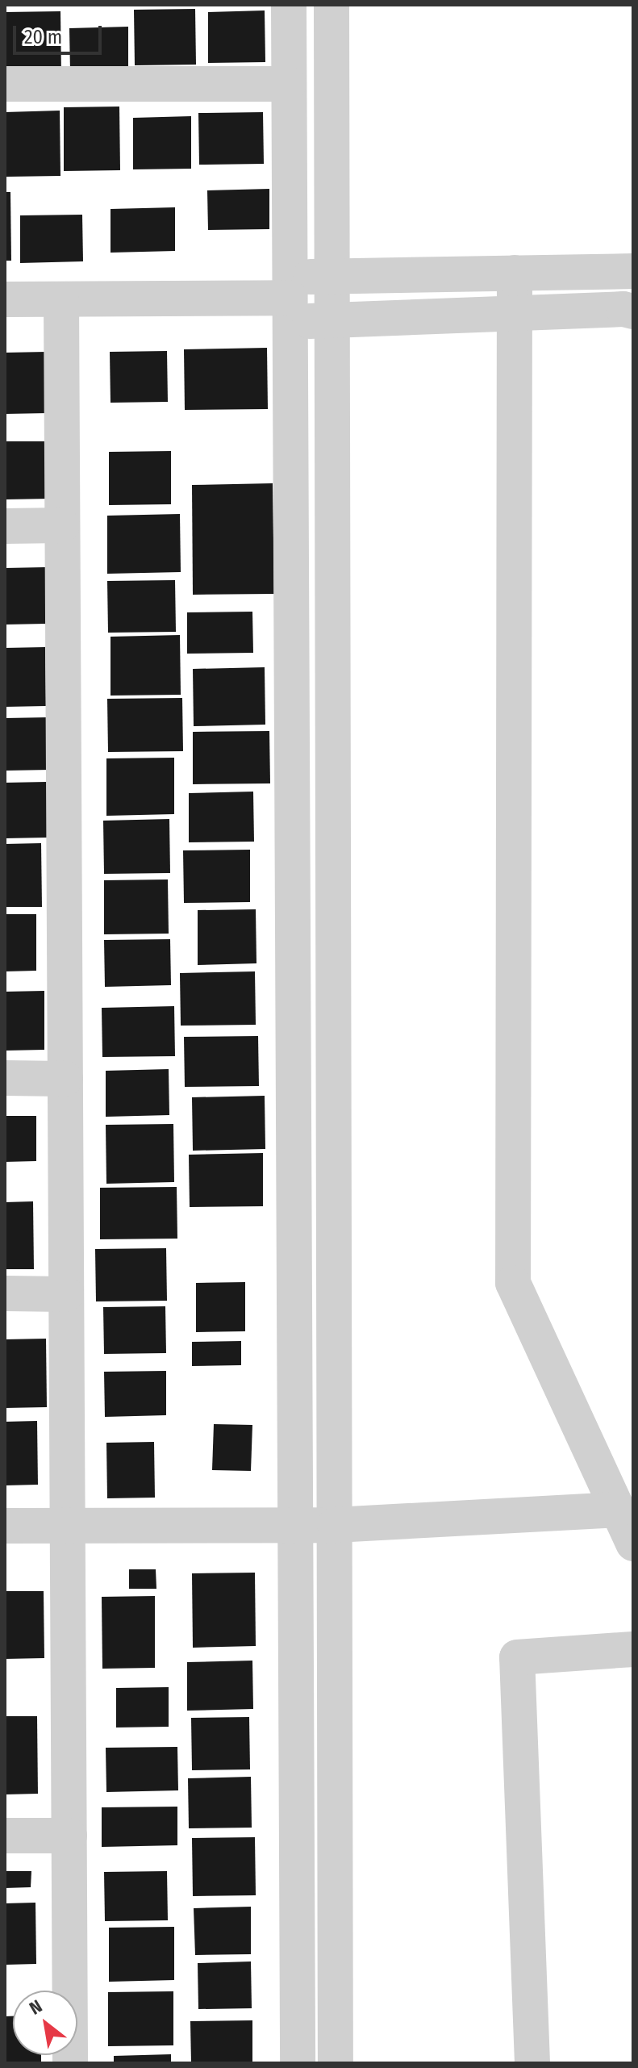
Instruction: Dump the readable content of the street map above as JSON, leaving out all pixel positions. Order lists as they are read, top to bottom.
{
  "scale_bar": "20 m",
  "north": "top left"
}
